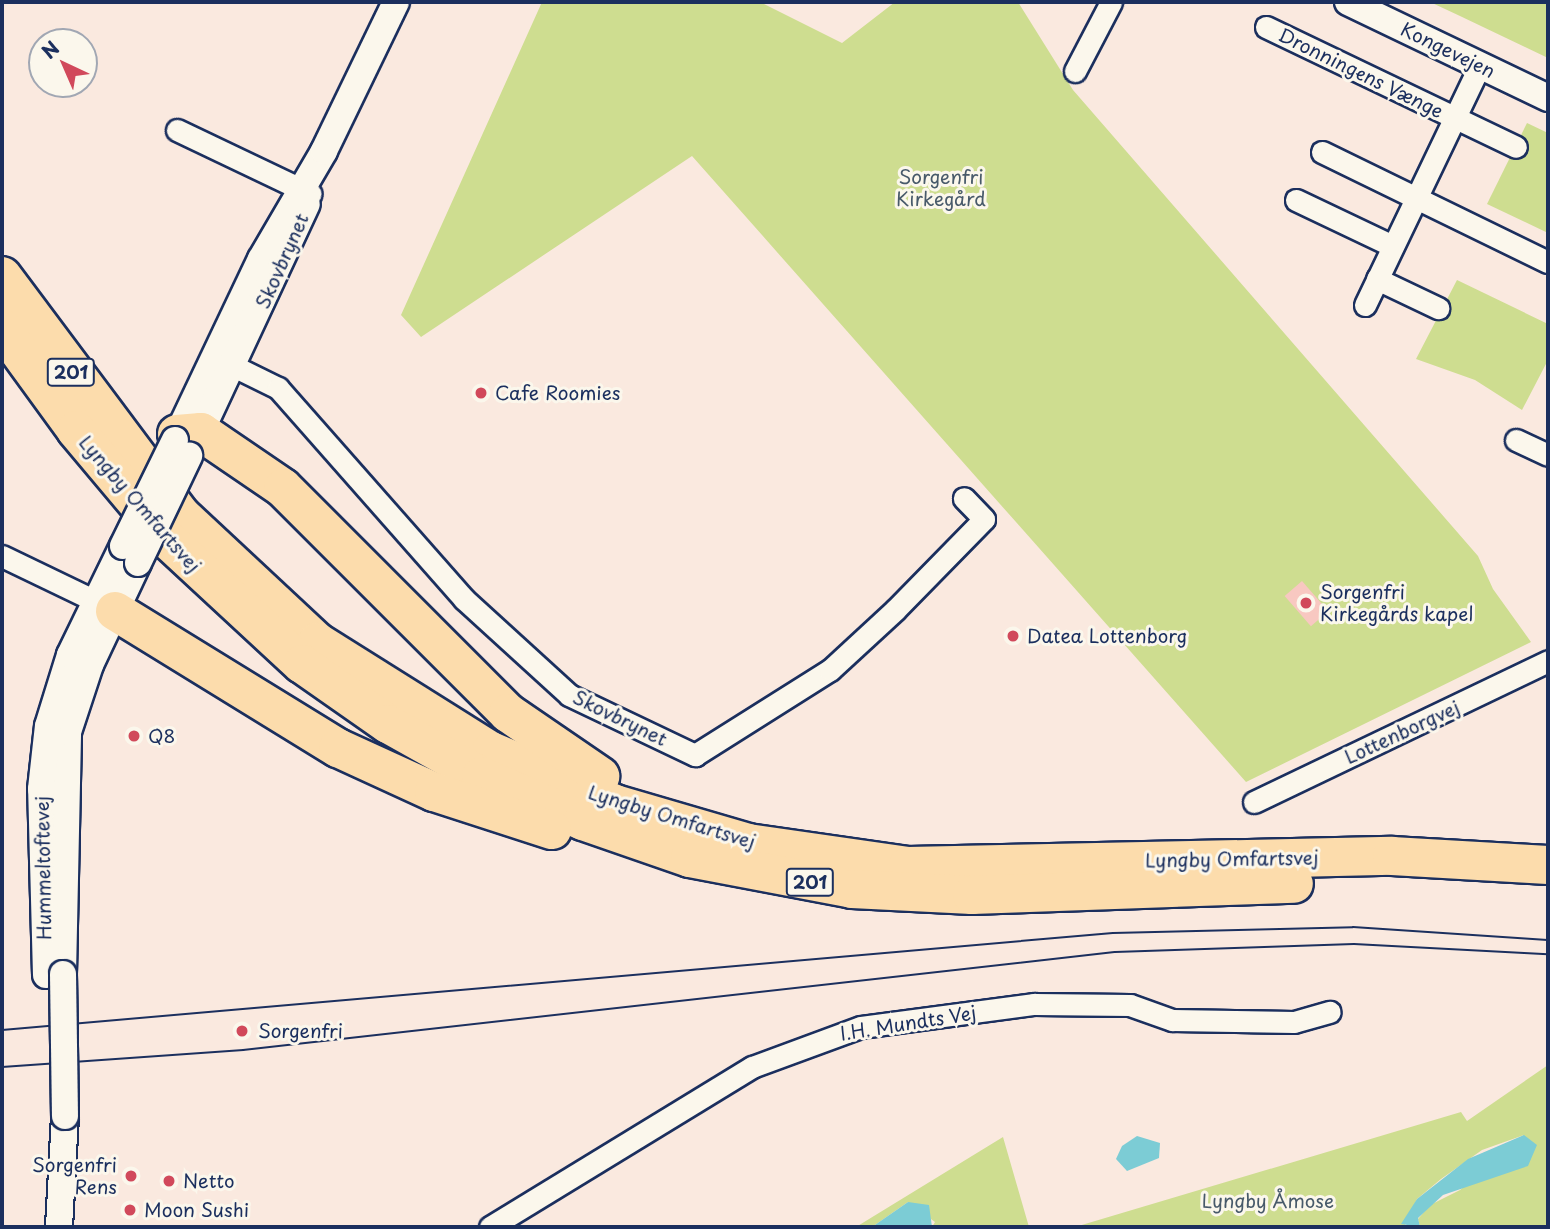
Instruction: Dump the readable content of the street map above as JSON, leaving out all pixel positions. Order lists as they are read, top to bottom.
{
  "streets": {
    "highway": ["201", "Lyngby Omfartsvej"],
    "street": [
      "Kongevejen",
      "Dronningens Vænge",
      "Skovbrynet",
      "Lottenborgvej",
      "Hummeltoftevej",
      "I.H. Mundts Vej"
    ]
  },
  "crossings": [
    ["Kongevejen", "Dronningens Vænge"],
    ["Skovbrynet", "Hummeltoftevej"]
  ],
  "parks": ["Sorgenfri Kirkegård", "Lyngby Åmose"],
  "places": [
    "Cafe Roomies",
    "Sorgenfri Kirkegårds kapel",
    "Datea Lottenborg",
    "Q8",
    "Sorgenfri",
    "Sorgenfri Rens",
    "Netto",
    "Moon Sushi"
  ],
  "north": "top left"
}
